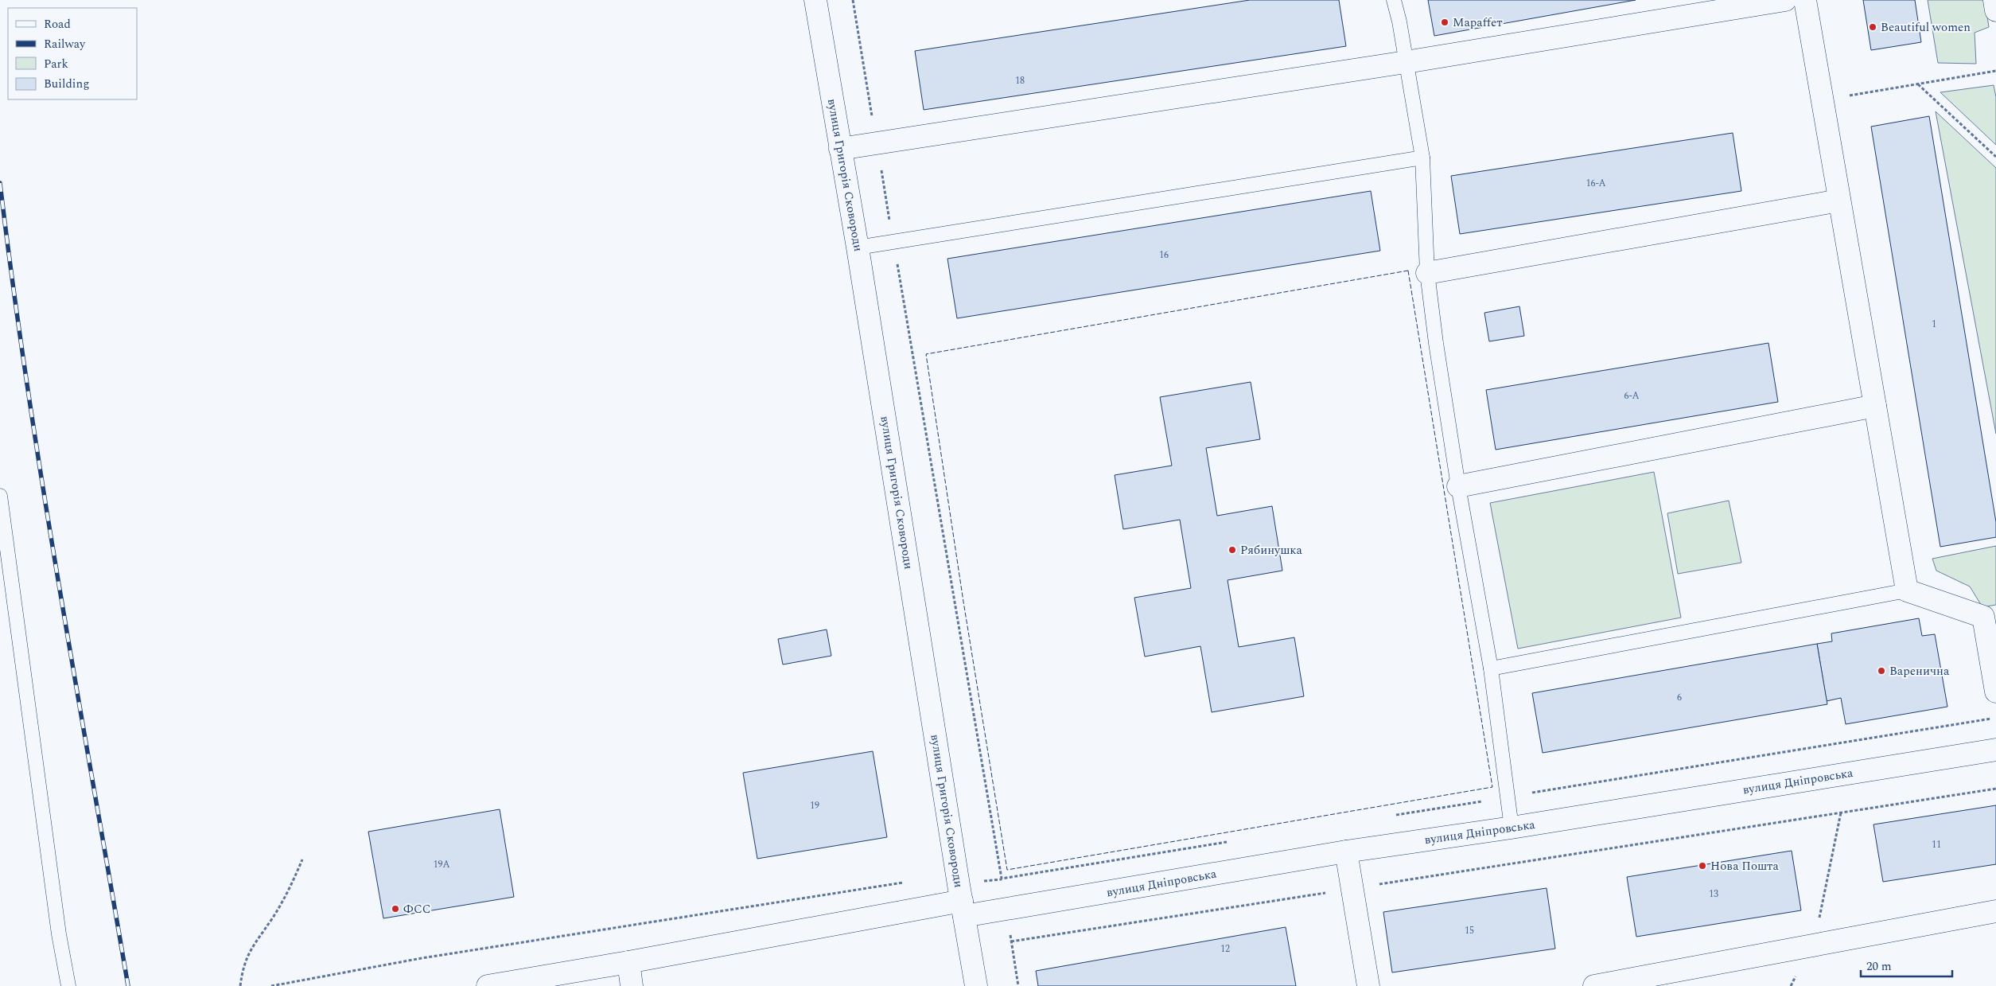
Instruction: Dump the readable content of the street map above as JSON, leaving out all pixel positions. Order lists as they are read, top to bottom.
{
  "streets": {
    "street": ["вулиця Григорія Сковороди", "вулиця Дніпровська"]
  },
  "crossings": [
    ["вулиця Григорія Сковороди", "вулиця Дніпровська"]
  ],
  "places": [
    "Мараffет",
    "Beautiful women",
    "Рябинушка",
    "Варенична",
    "Нова Пошта",
    "ФСС"
  ],
  "house_numbers": [
    "18",
    "16-А",
    "16",
    "1",
    "6-А",
    "6",
    "19",
    "11",
    "19А",
    "13",
    "15",
    "12"
  ],
  "legend": [
    "Road",
    "Railway",
    "Park",
    "Building"
  ],
  "scale_bar": "20 m"
}
